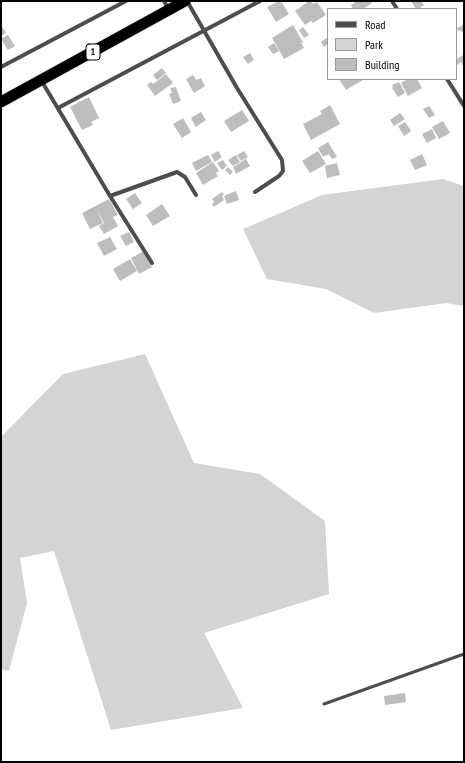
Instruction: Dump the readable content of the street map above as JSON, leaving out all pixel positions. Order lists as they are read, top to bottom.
{
  "streets": {
    "highway": ["1"]
  },
  "legend": ["Road", "Park", "Building"]
}
